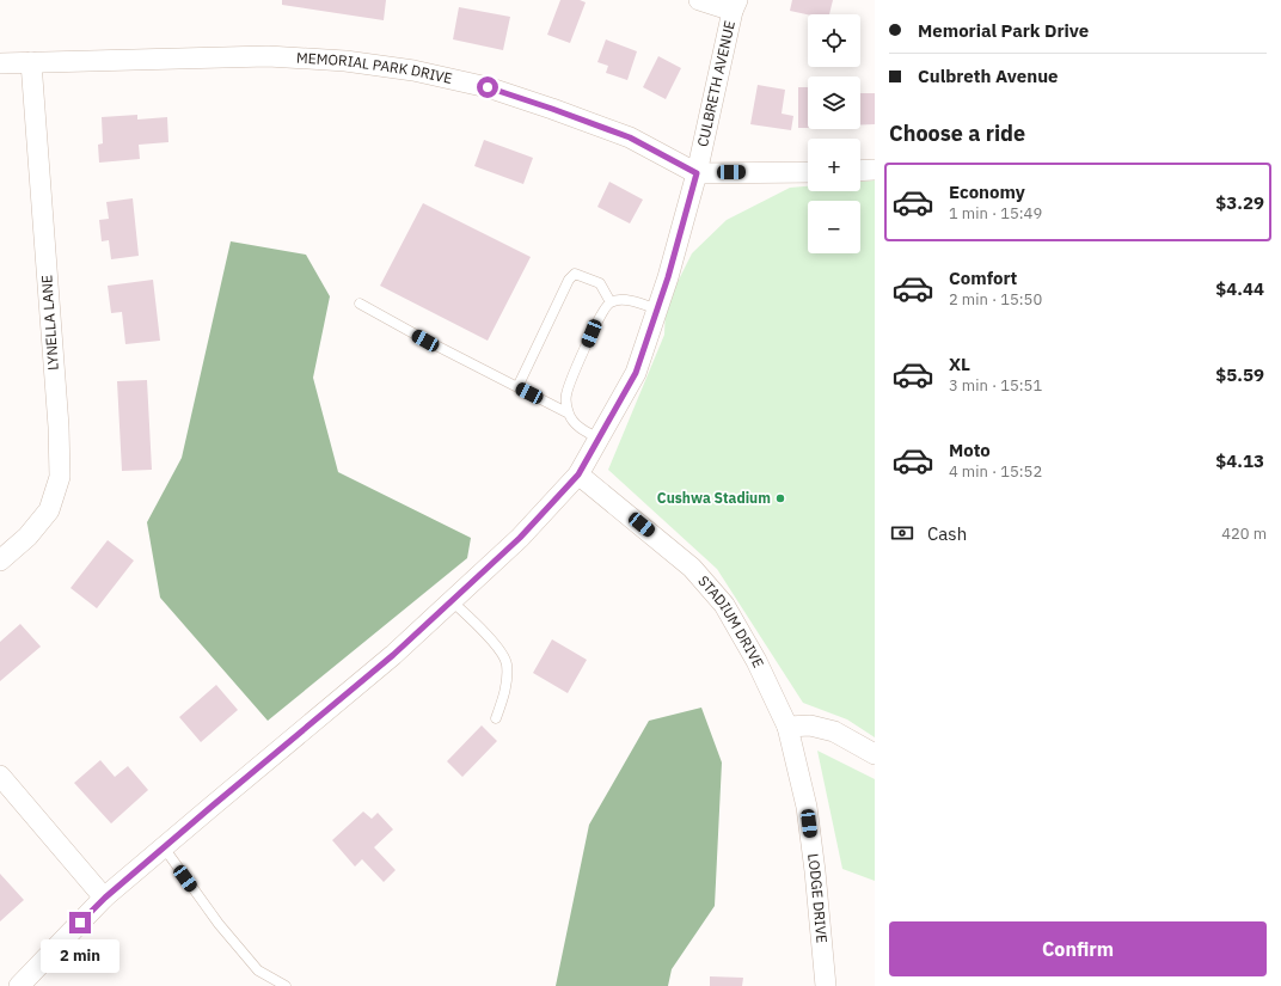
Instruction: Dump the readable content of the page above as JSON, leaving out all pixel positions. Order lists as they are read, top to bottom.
{
  "streets": {
    "street": [
      "MEMORIAL PARK DRIVE",
      "CULBRETH AVENUE",
      "LYNELLA LANE",
      "STADIUM DRIVE",
      "LODGE DRIVE"
    ]
  },
  "crossings": [
    ["MEMORIAL PARK DRIVE", "CULBRETH AVENUE"],
    ["MEMORIAL PARK DRIVE", "LYNELLA LANE"],
    ["CULBRETH AVENUE", "STADIUM DRIVE"],
    ["STADIUM DRIVE", "LODGE DRIVE"]
  ],
  "places": ["Cushwa Stadium"],
  "page": {
    "banner": ["Memorial Park Drive", "Culbreth Avenue"],
    "map_buttons": ["+", "−"],
    "heading": "Choose a ride",
    "list": [
      {
        "name": "Economy",
        "note": "1 min · 15:49",
        "value": "$3.29"
      },
      {
        "name": "Comfort",
        "note": "2 min · 15:50",
        "value": "$4.44"
      },
      {
        "name": "XL",
        "note": "3 min · 15:51",
        "value": "$5.59"
      },
      {
        "name": "Moto",
        "note": "4 min · 15:52",
        "value": "$4.13"
      }
    ],
    "pay": ["Cash", "420 m"],
    "buttons": "Confirm",
    "bubble": "2 min"
  }
}
